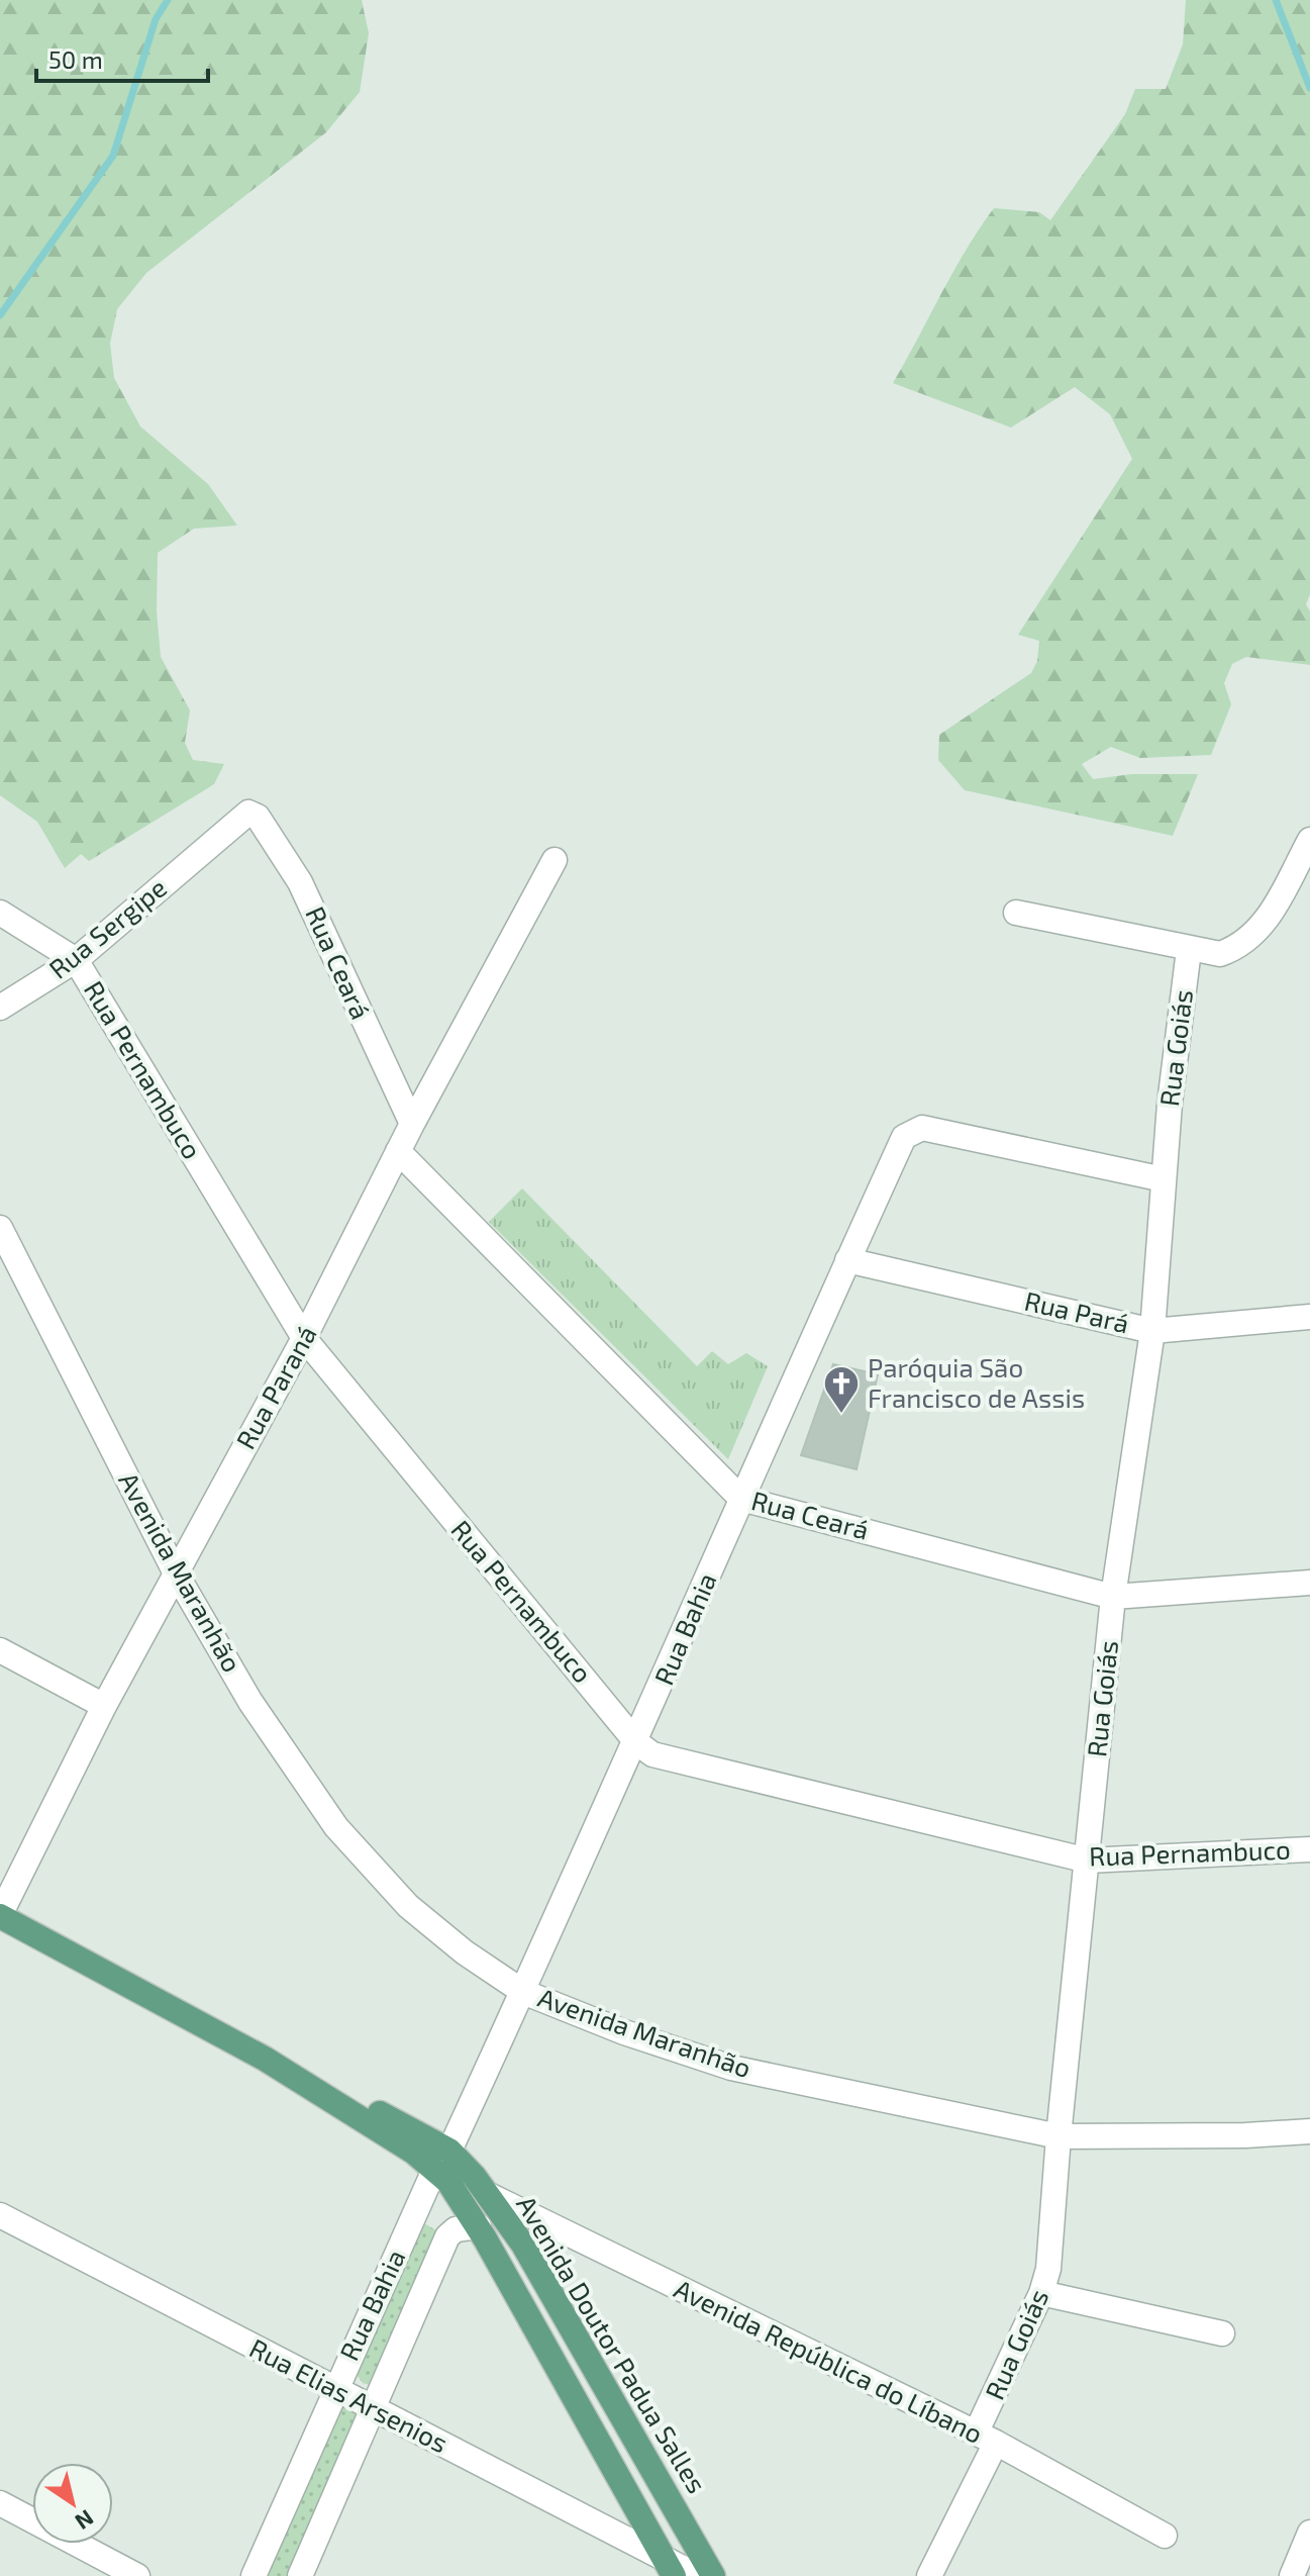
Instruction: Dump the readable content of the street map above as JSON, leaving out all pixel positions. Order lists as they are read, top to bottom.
{
  "streets": {
    "main road": ["Avenida Doutor Padua Salles"],
    "street": [
      "Rua Sergipe",
      "Rua Ceará",
      "Rua Goiás",
      "Rua Pernambuco",
      "Rua Pará",
      "Rua Paraná",
      "Avenida Maranhão",
      "Rua Bahia",
      "Avenida República do Líbano",
      "Rua Elias Arsenios"
    ]
  },
  "crossings": [
    ["Rua Sergipe", "Rua Ceará"],
    ["Rua Sergipe", "Rua Pernambuco"],
    ["Rua Ceará", "Rua Goiás"],
    ["Rua Ceará", "Rua Paraná"],
    ["Rua Ceará", "Rua Bahia"],
    ["Rua Goiás", "Rua Pernambuco"],
    ["Rua Goiás", "Rua Pará"],
    ["Rua Goiás", "Avenida Maranhão"],
    ["Rua Goiás", "Rua Bahia"],
    ["Rua Goiás", "Avenida República do Líbano"],
    ["Rua Pernambuco", "Rua Paraná"],
    ["Rua Pernambuco", "Rua Bahia"],
    ["Rua Pará", "Rua Bahia"],
    ["Rua Paraná", "Avenida Maranhão"],
    ["Avenida Maranhão", "Rua Bahia"],
    ["Rua Bahia", "Avenida Doutor Padua Salles"],
    ["Rua Bahia", "Rua Elias Arsenios"],
    ["Avenida Doutor Padua Salles", "Avenida República do Líbano"],
    ["Avenida Doutor Padua Salles", "Rua Elias Arsenios"]
  ],
  "places": {
    "church": ["Paróquia São Francisco de Assis"]
  },
  "scale_bar": "50 m",
  "north": "bottom right"
}
